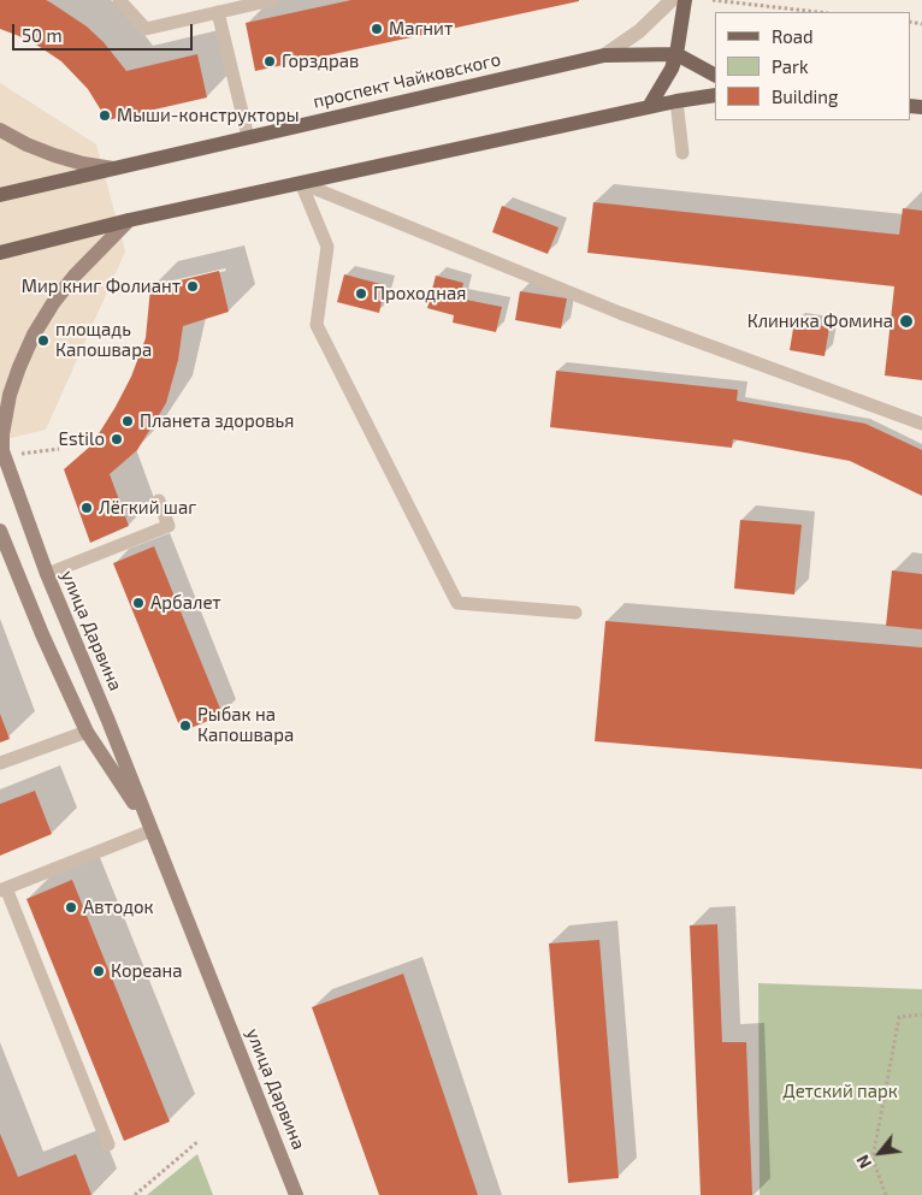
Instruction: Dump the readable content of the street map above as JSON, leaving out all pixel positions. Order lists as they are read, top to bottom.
{
  "streets": {
    "main road": ["проспект Чайковского", "улица Дарвина"]
  },
  "parks": ["Детский парк"],
  "places": [
    "Магнит",
    "Горздрав",
    "Мыши-конструкторы",
    "Мир книг Фолиант",
    "Проходная",
    "Клиника Фомина",
    "площадь Капошвара",
    "Планета здоровья",
    "Estilo",
    "Лёгкий шаг",
    "Арбалет",
    "Рыбак на Капошвара",
    "Автодок",
    "Кореана"
  ],
  "legend": ["Road", "Park", "Building"],
  "scale_bar": "50 m",
  "north": "bottom left"
}
